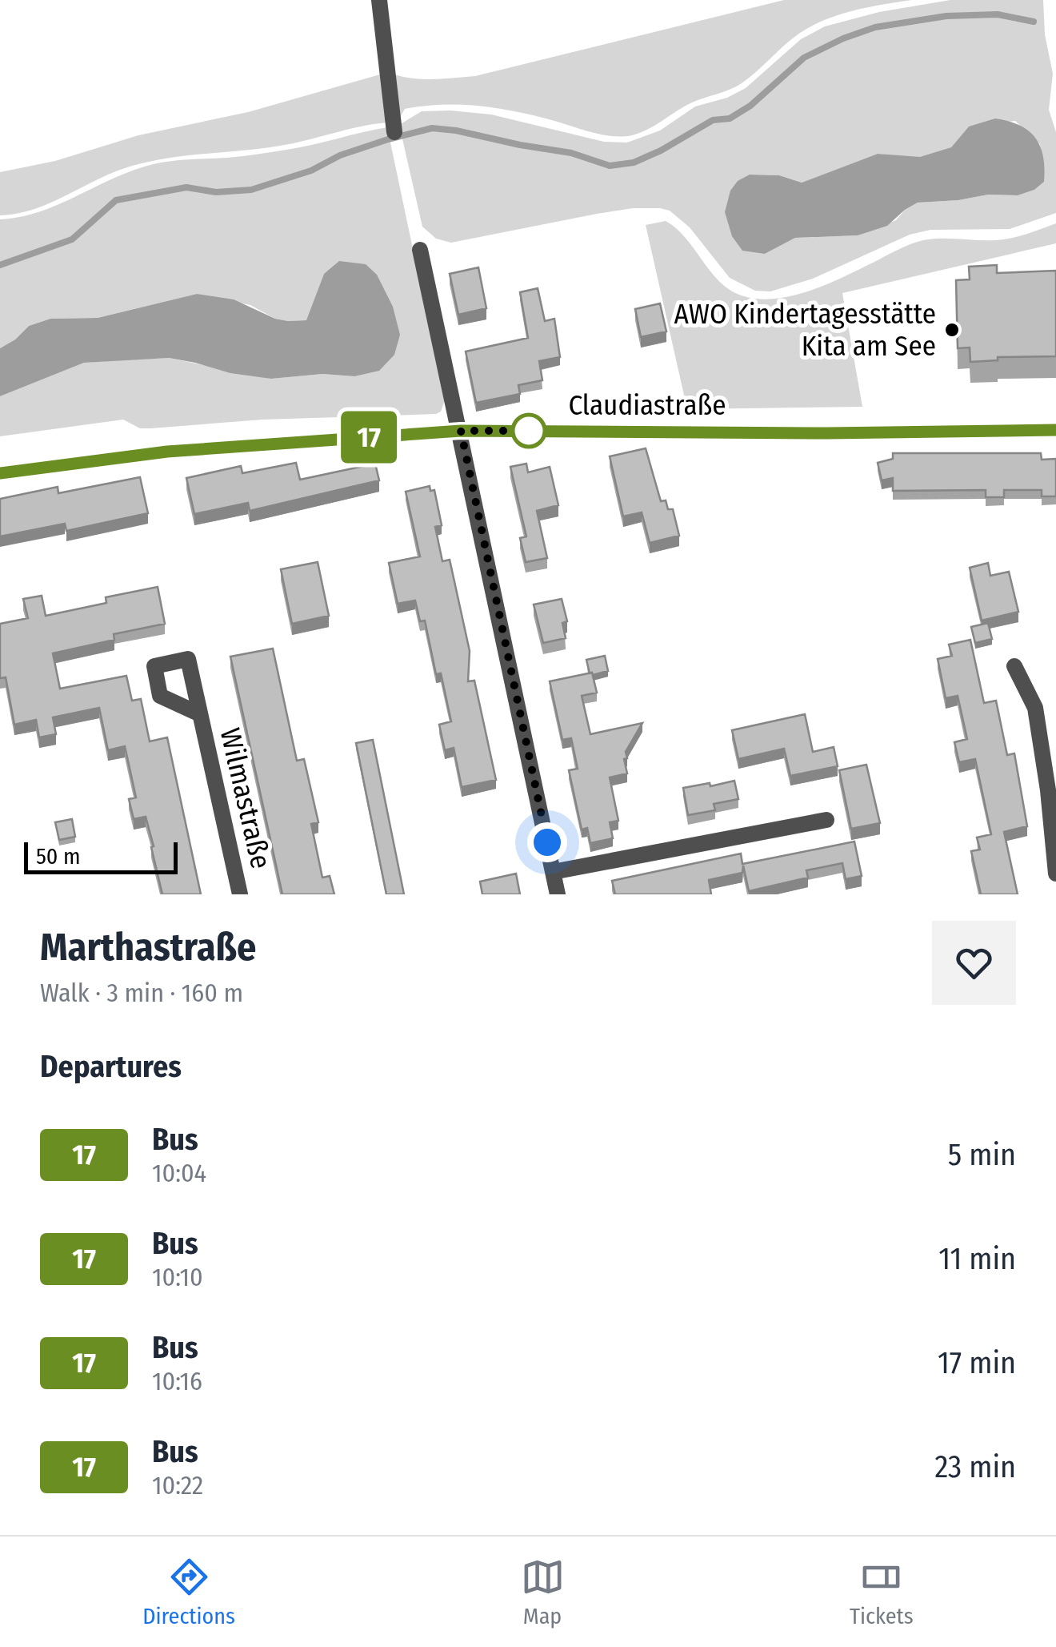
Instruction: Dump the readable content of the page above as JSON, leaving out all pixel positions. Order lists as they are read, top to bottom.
{
  "streets": {
    "street": ["Claudiastraße", "Wilmastraße"]
  },
  "places": ["AWO Kindertagesstätte Kita am See"],
  "lines": ["bus line 17"],
  "scale_bar": "50 m",
  "page": {
    "on_map": "17",
    "scale": "50 m",
    "heading": [
      ["Marthastraße", "Walk · 3 min · 160 m"],
      "Departures"
    ],
    "list": [
      {
        "mark": "17",
        "name": "Bus",
        "note": "10:04",
        "value": "5 min"
      },
      {
        "mark": "17",
        "name": "Bus",
        "note": "10:10",
        "value": "11 min"
      },
      {
        "mark": "17",
        "name": "Bus",
        "note": "10:16",
        "value": "17 min"
      },
      {
        "mark": "17",
        "name": "Bus",
        "note": "10:22",
        "value": "23 min"
      }
    ],
    "tabs": ["Directions", "Map", "Tickets"]
  }
}
